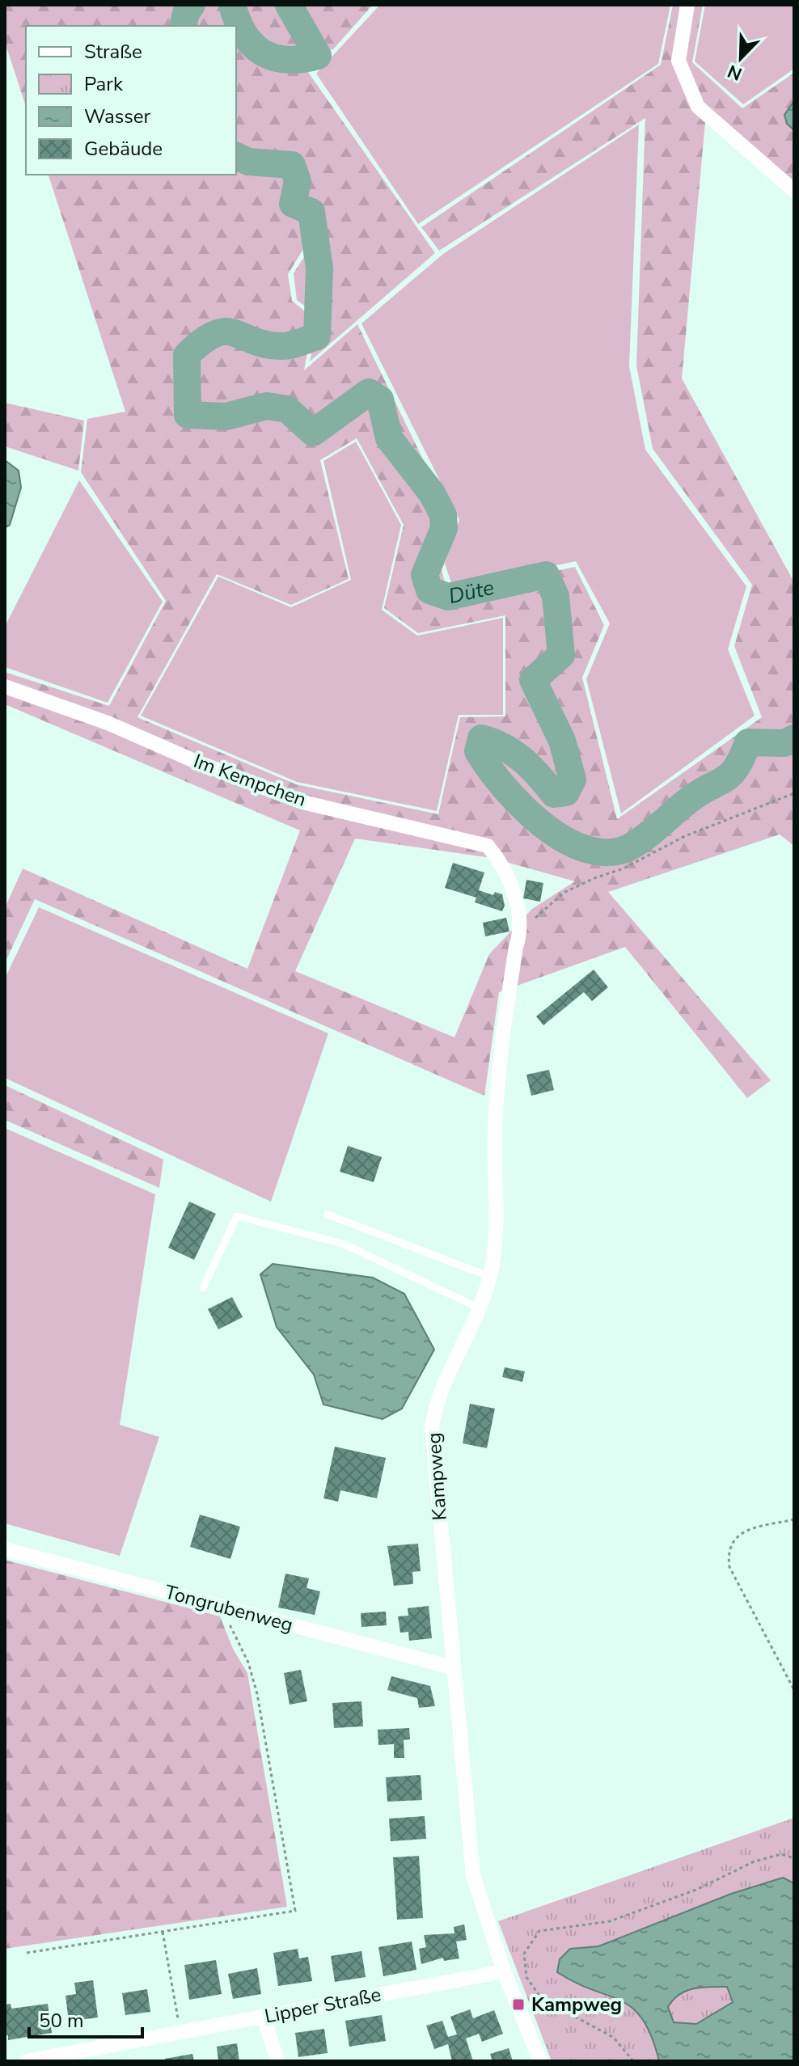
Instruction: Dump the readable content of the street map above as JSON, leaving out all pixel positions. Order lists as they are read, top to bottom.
{
  "streets": {
    "street": [
      "Im Kempchen",
      "Kampweg",
      "Tongrubenweg",
      "Lipper Straße"
    ]
  },
  "crossings": [
    ["Im Kempchen", "Kampweg"],
    ["Kampweg", "Tongrubenweg"],
    ["Kampweg", "Lipper Straße"]
  ],
  "water": ["Düte"],
  "places": {
    "transit": ["Kampweg"]
  },
  "legend": [
    "Straße",
    "Park",
    "Wasser",
    "Gebäude"
  ],
  "scale_bar": "50 m",
  "north": "bottom left"
}
